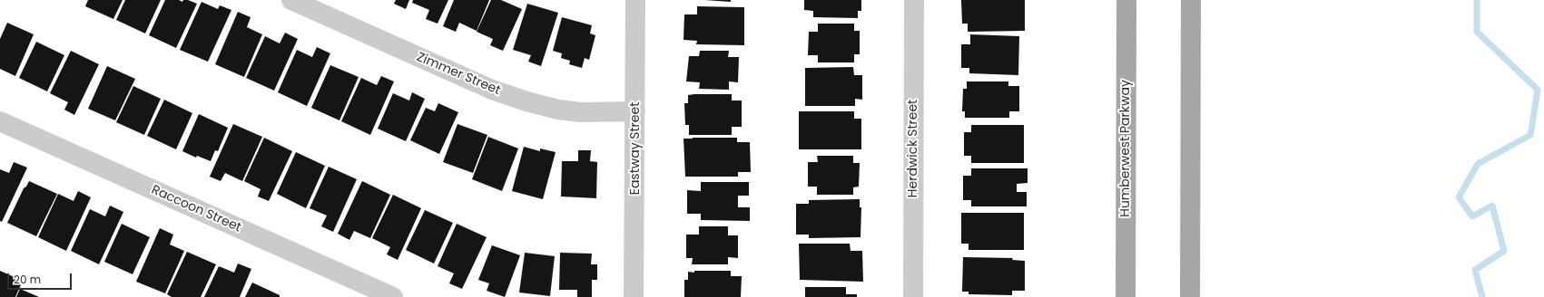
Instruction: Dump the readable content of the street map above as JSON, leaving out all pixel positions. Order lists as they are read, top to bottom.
{
  "streets": {
    "main road": ["Humberwest Parkway"],
    "street": [
      "Zimmer Street",
      "Eastway Street",
      "Herdwick Street",
      "Raccoon Street"
    ]
  },
  "crossings": [
    ["Zimmer Street", "Eastway Street"]
  ],
  "scale_bar": "20 m"
}
